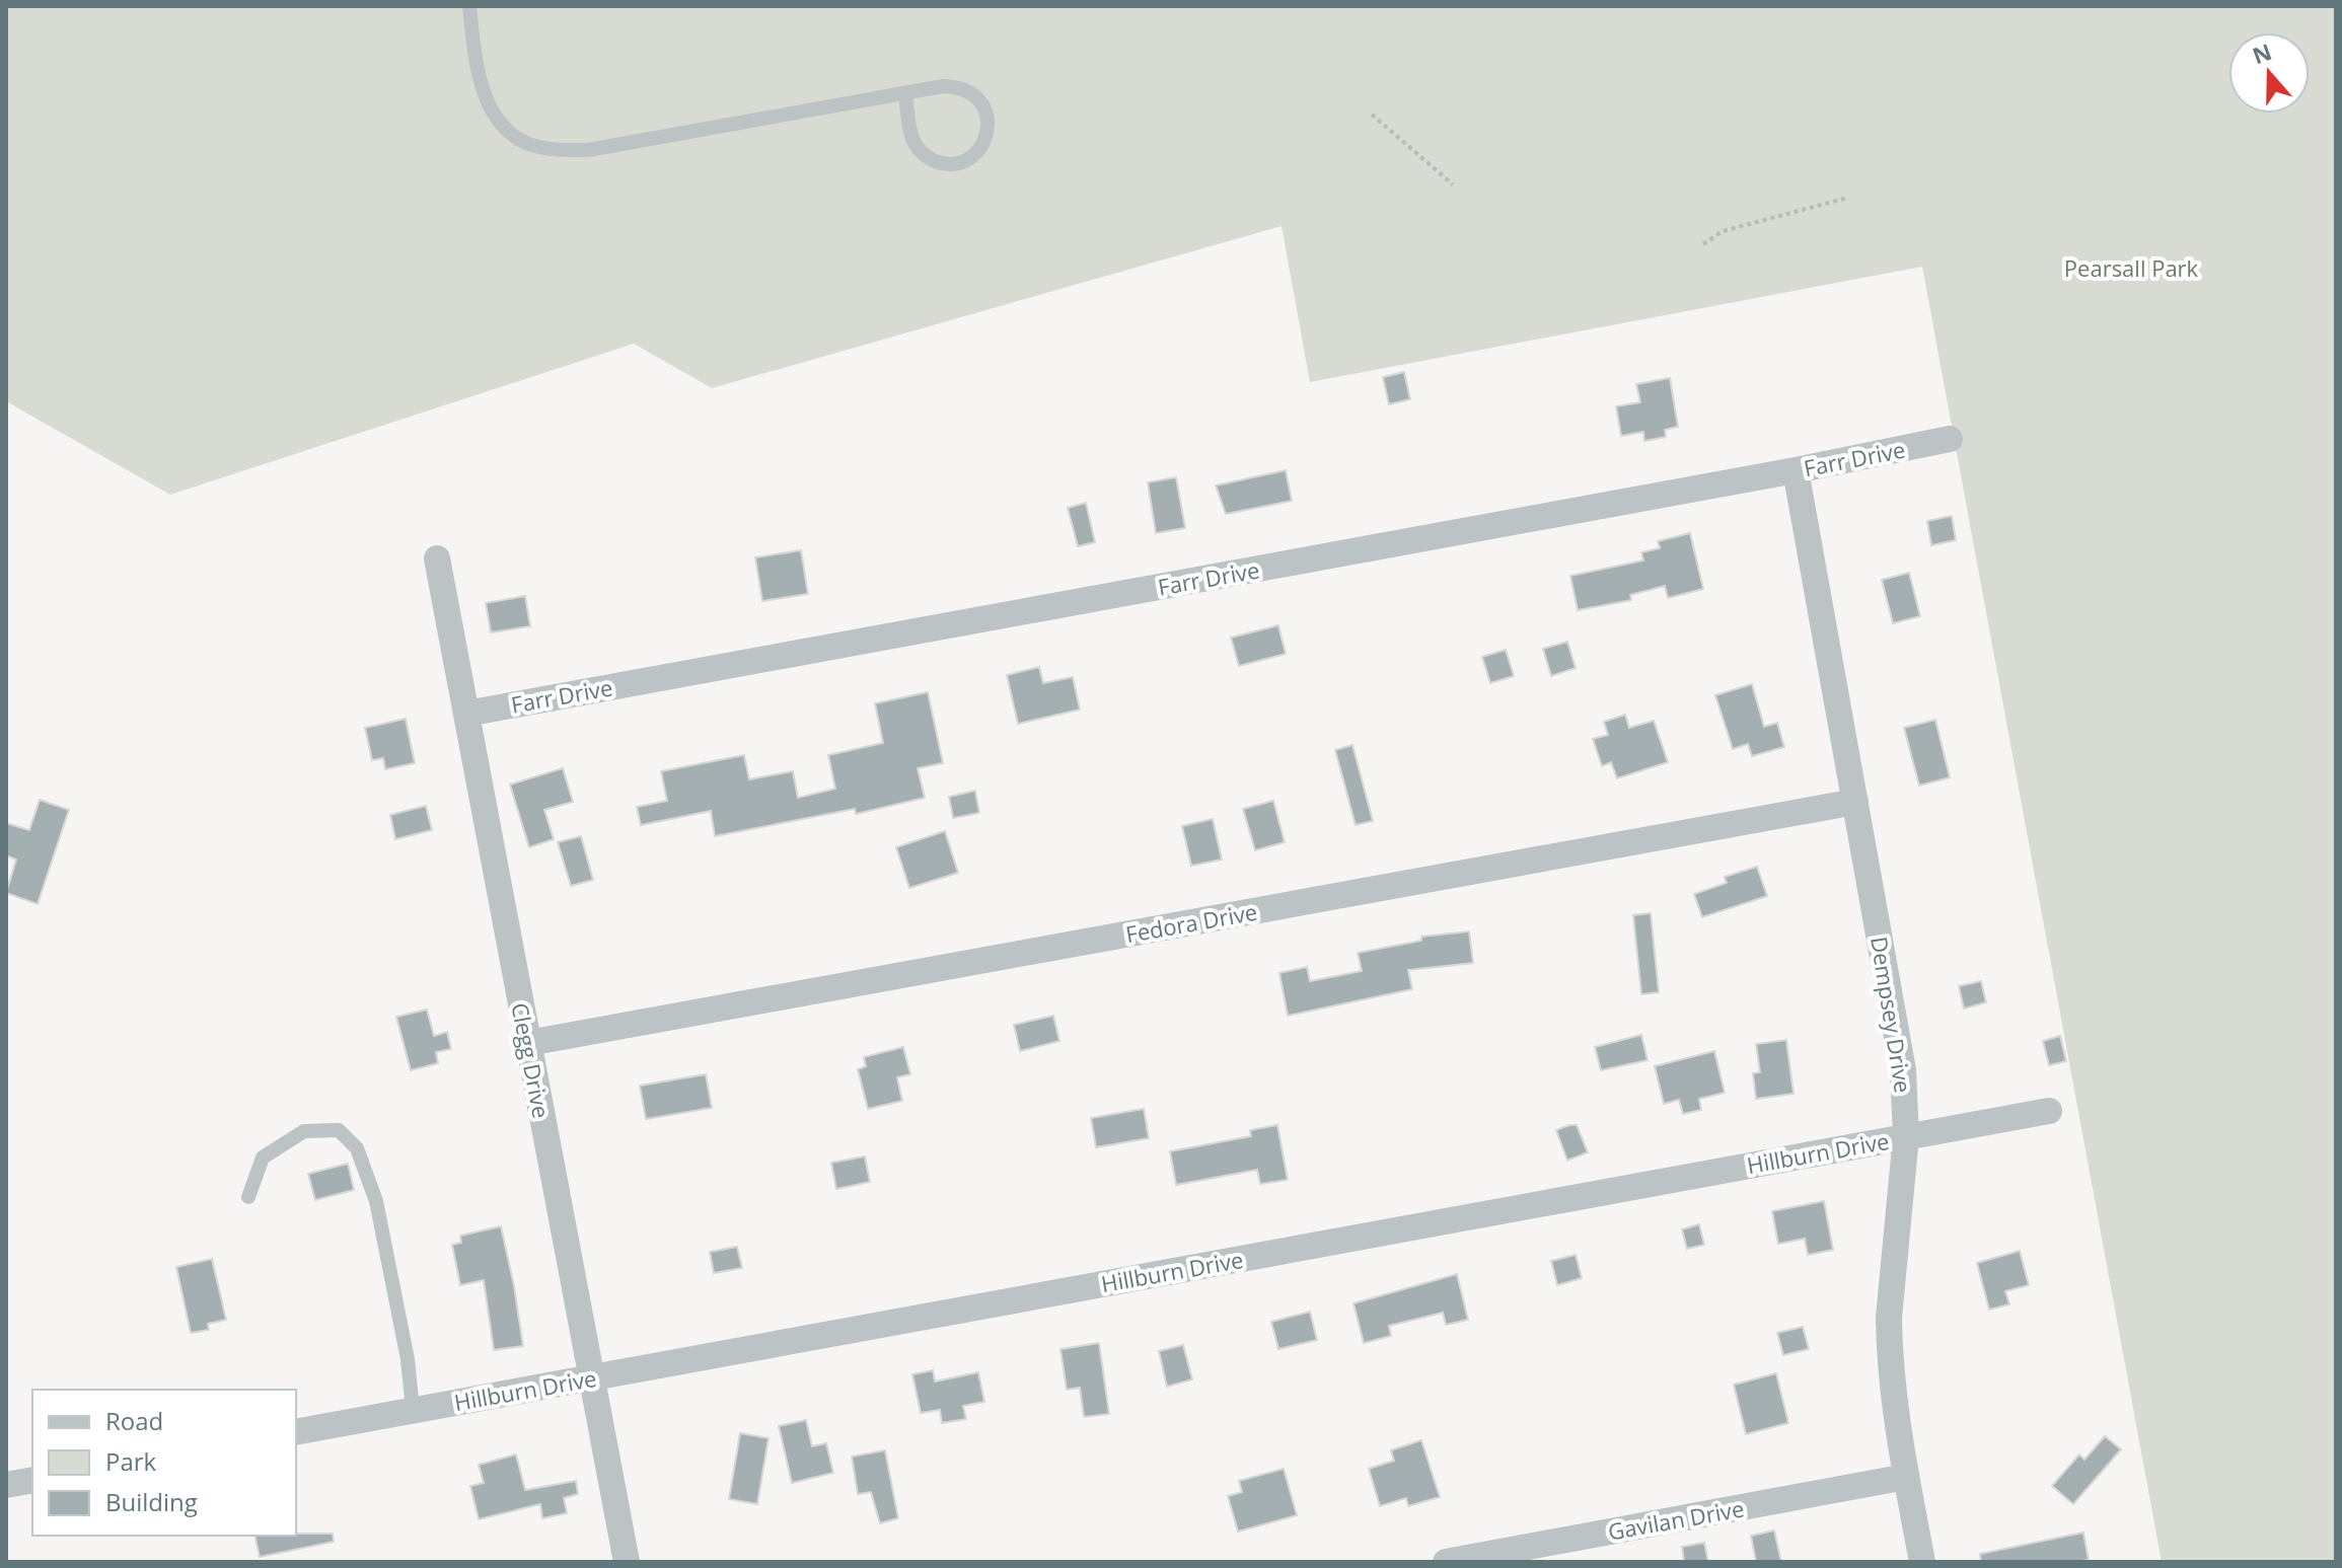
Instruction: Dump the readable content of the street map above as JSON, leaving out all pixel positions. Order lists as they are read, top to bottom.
{
  "streets": {
    "street": [
      "Farr Drive",
      "Fedora Drive",
      "Dempsey Drive",
      "Clegg Drive",
      "Hillburn Drive",
      "Gavilan Drive"
    ]
  },
  "crossings": [
    ["Farr Drive", "Dempsey Drive"],
    ["Farr Drive", "Clegg Drive"],
    ["Fedora Drive", "Dempsey Drive"],
    ["Fedora Drive", "Clegg Drive"],
    ["Dempsey Drive", "Hillburn Drive"],
    ["Dempsey Drive", "Gavilan Drive"],
    ["Clegg Drive", "Hillburn Drive"]
  ],
  "parks": ["Pearsall Park"],
  "legend": ["Road", "Park", "Building"],
  "north": "top"
}
